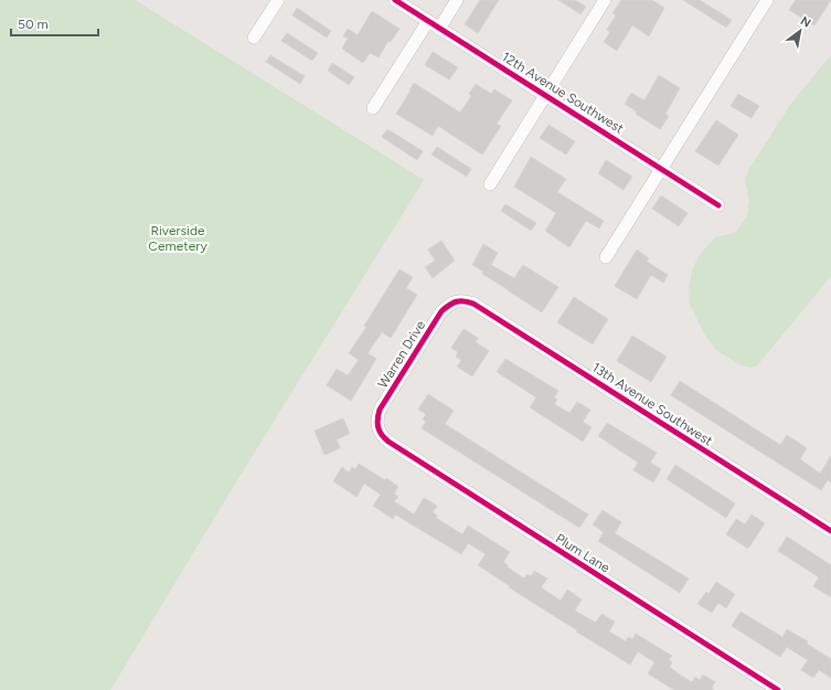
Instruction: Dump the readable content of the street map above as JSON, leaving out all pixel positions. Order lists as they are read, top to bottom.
{
  "streets": {
    "street": [
      "12th Avenue Southwest",
      "Warren Drive",
      "13th Avenue Southwest",
      "Plum Lane"
    ]
  },
  "crossings": [
    ["Warren Drive", "13th Avenue Southwest"],
    ["Warren Drive", "Plum Lane"]
  ],
  "parks": ["Riverside Cemetery"],
  "scale_bar": "50 m",
  "north": "top right"
}
